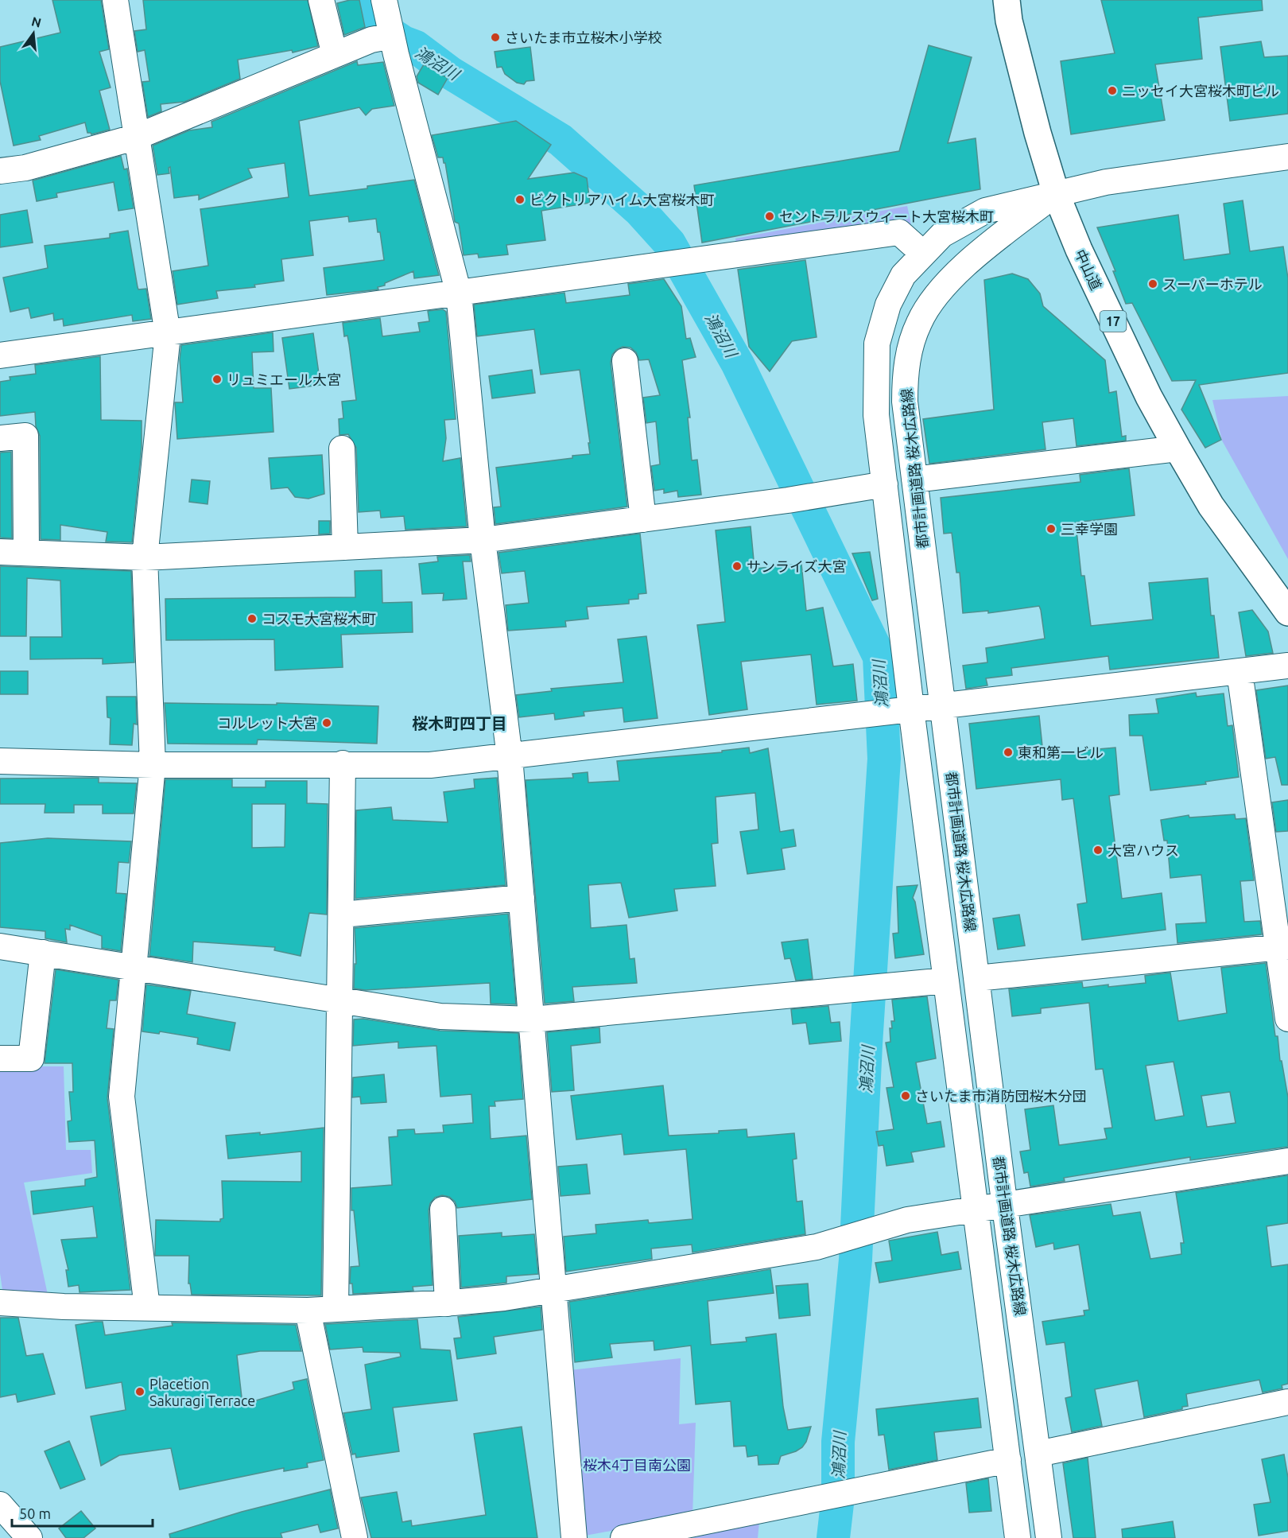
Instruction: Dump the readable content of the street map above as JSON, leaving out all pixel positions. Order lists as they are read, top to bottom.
{
  "streets": {
    "highway": ["中山道", "17"],
    "street": ["都市計画道路 桜木広路線"]
  },
  "crossings": [
    ["中山道", "都市計画道路 桜木広路線"]
  ],
  "districts": ["桜木町四丁目"],
  "water": ["鴻沼川"],
  "parks": ["桜木4丁目南公園"],
  "places": [
    "さいたま市立桜木小学校",
    "ニッセイ大宮桜木町ビル",
    "ビクトリアハイム大宮桜木町",
    "セントラルスウィート大宮桜木町",
    "スーパーホテル",
    "リュミエール大宮",
    "三幸学園",
    "サンライズ大宮",
    "コスモ大宮桜木町",
    "コルレット大宮",
    "東和第一ビル",
    "大宮ハウス",
    "さいたま市消防団桜木分団",
    "Placetion Sakuragi Terrace"
  ],
  "scale_bar": "50 m",
  "north": "top"
}
